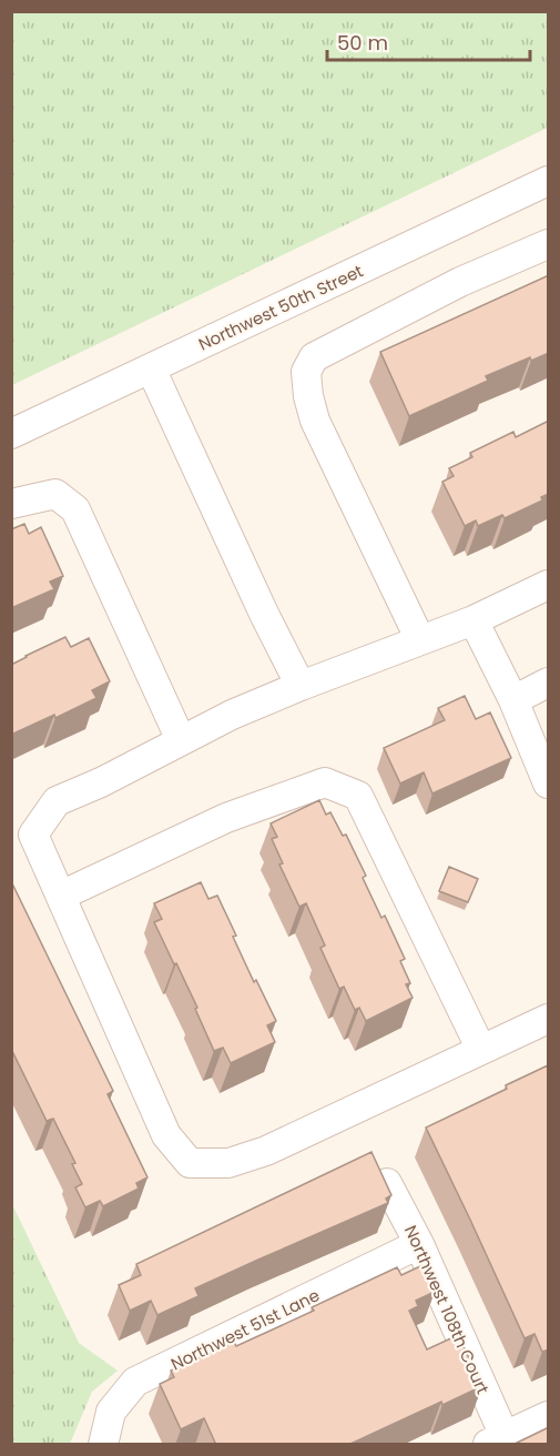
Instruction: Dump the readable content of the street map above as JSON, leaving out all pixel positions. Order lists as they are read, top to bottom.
{
  "streets": {
    "street": ["Northwest 50th Street", "Northwest 108th Court", "Northwest 51st Lane"]
  },
  "crossings": [
    ["Northwest 108th Court", "Northwest 51st Lane"]
  ],
  "scale_bar": "50 m"
}
